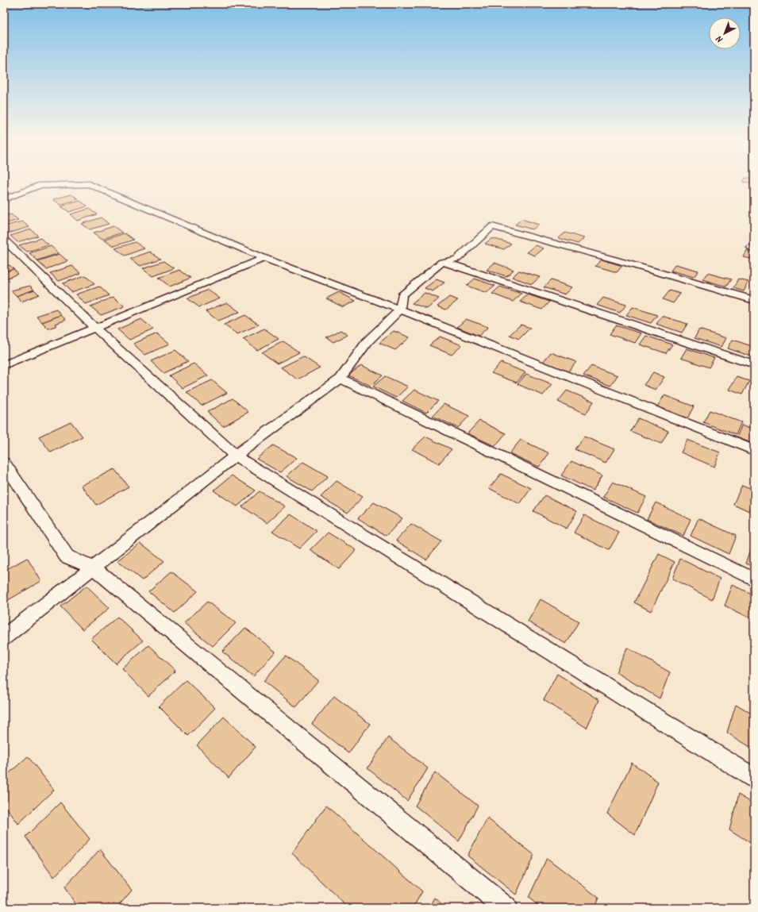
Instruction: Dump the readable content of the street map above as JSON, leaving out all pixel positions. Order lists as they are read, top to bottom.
{
  "north": "bottom left"
}
